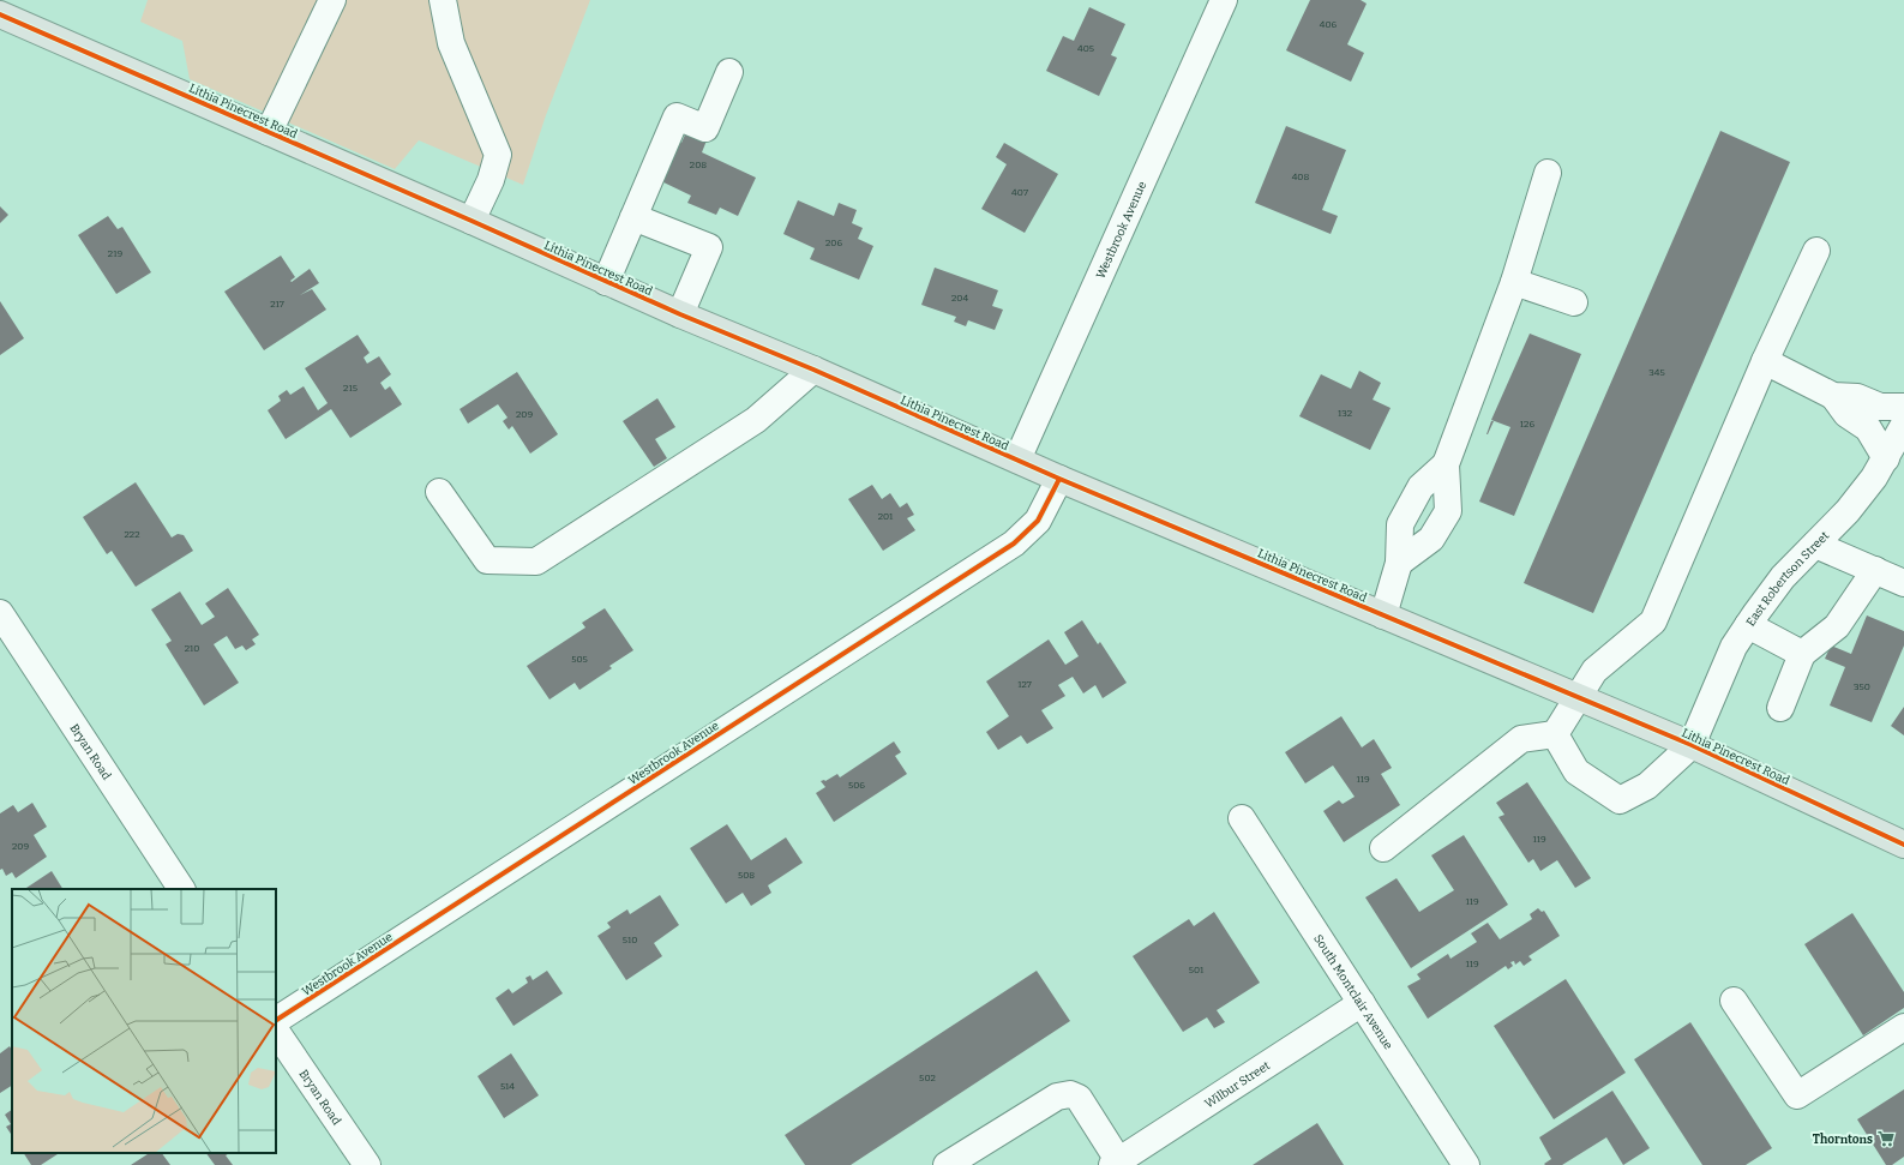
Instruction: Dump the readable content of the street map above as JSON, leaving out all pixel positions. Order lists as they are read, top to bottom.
{
  "streets": {
    "main road": ["Lithia Pinecrest Road"],
    "street": [
      "Westbrook Avenue",
      "East Robertson Street",
      "Bryan Road",
      "South Montclair Avenue",
      "Wilbur Street"
    ]
  },
  "crossings": [
    ["Lithia Pinecrest Road", "Westbrook Avenue"],
    ["Lithia Pinecrest Road", "East Robertson Street"],
    ["South Montclair Avenue", "Wilbur Street"]
  ],
  "places": {
    "supermarket": ["Thorntons"]
  },
  "house_numbers": [
    "406",
    "405",
    "208",
    "408",
    "407",
    "206",
    "219",
    "204",
    "217",
    "345",
    "215",
    "132",
    "209",
    "126",
    "201",
    "222",
    "210",
    "505",
    "127",
    "350",
    "119",
    "506",
    "119",
    "209",
    "508",
    "119",
    "510",
    "119",
    "501",
    "502",
    "514"
  ]
}
